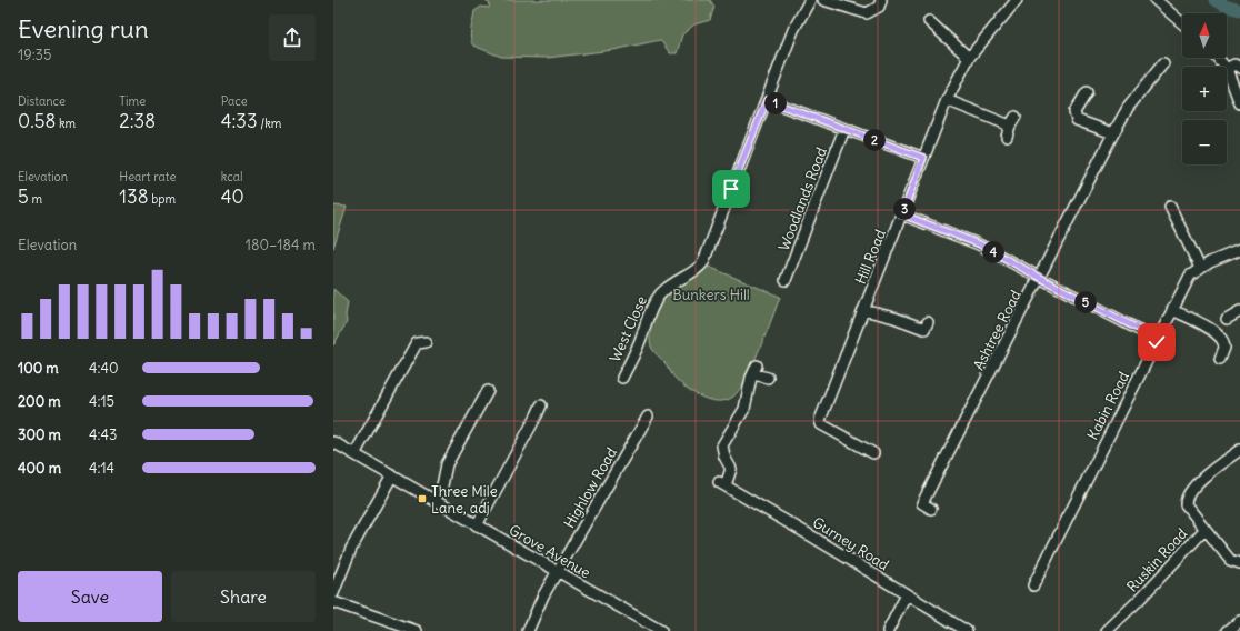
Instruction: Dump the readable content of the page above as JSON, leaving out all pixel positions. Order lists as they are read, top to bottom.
{
  "streets": {
    "street": [
      "Woodlands Road",
      "Hill Road",
      "West Close",
      "Ashtree Road",
      "Kabin Road",
      "Highlow Road",
      "Gurney Road",
      "Grove Avenue",
      "Ruskin Road"
    ]
  },
  "crossings": [
    ["Highlow Road", "Grove Avenue"]
  ],
  "parks": ["Bunkers Hill"],
  "places": {
    "transit": ["Three Mile Lane, adj"]
  },
  "north": "top",
  "page": {
    "heading": ["Evening run", "19:35"],
    "map_buttons": ["+", "−"],
    "stats": [
      ["Distance", "0.58 km"],
      ["Time", "2:38"],
      ["Pace", "4:33 /km"],
      ["Elevation", "5 m"],
      ["Heart rate", "138 bpm"],
      ["kcal", "40"]
    ],
    "pins": [
      "1",
      "2",
      "3",
      "4",
      "5"
    ],
    "chart": ["Elevation", "180–184 m"],
    "list": [
      {
        "name": "100 m",
        "note": "4:40"
      },
      {
        "name": "200 m",
        "note": "4:15"
      },
      {
        "name": "300 m",
        "note": "4:43"
      },
      {
        "name": "400 m",
        "note": "4:14"
      }
    ],
    "buttons": ["Save", "Share"]
  }
}
